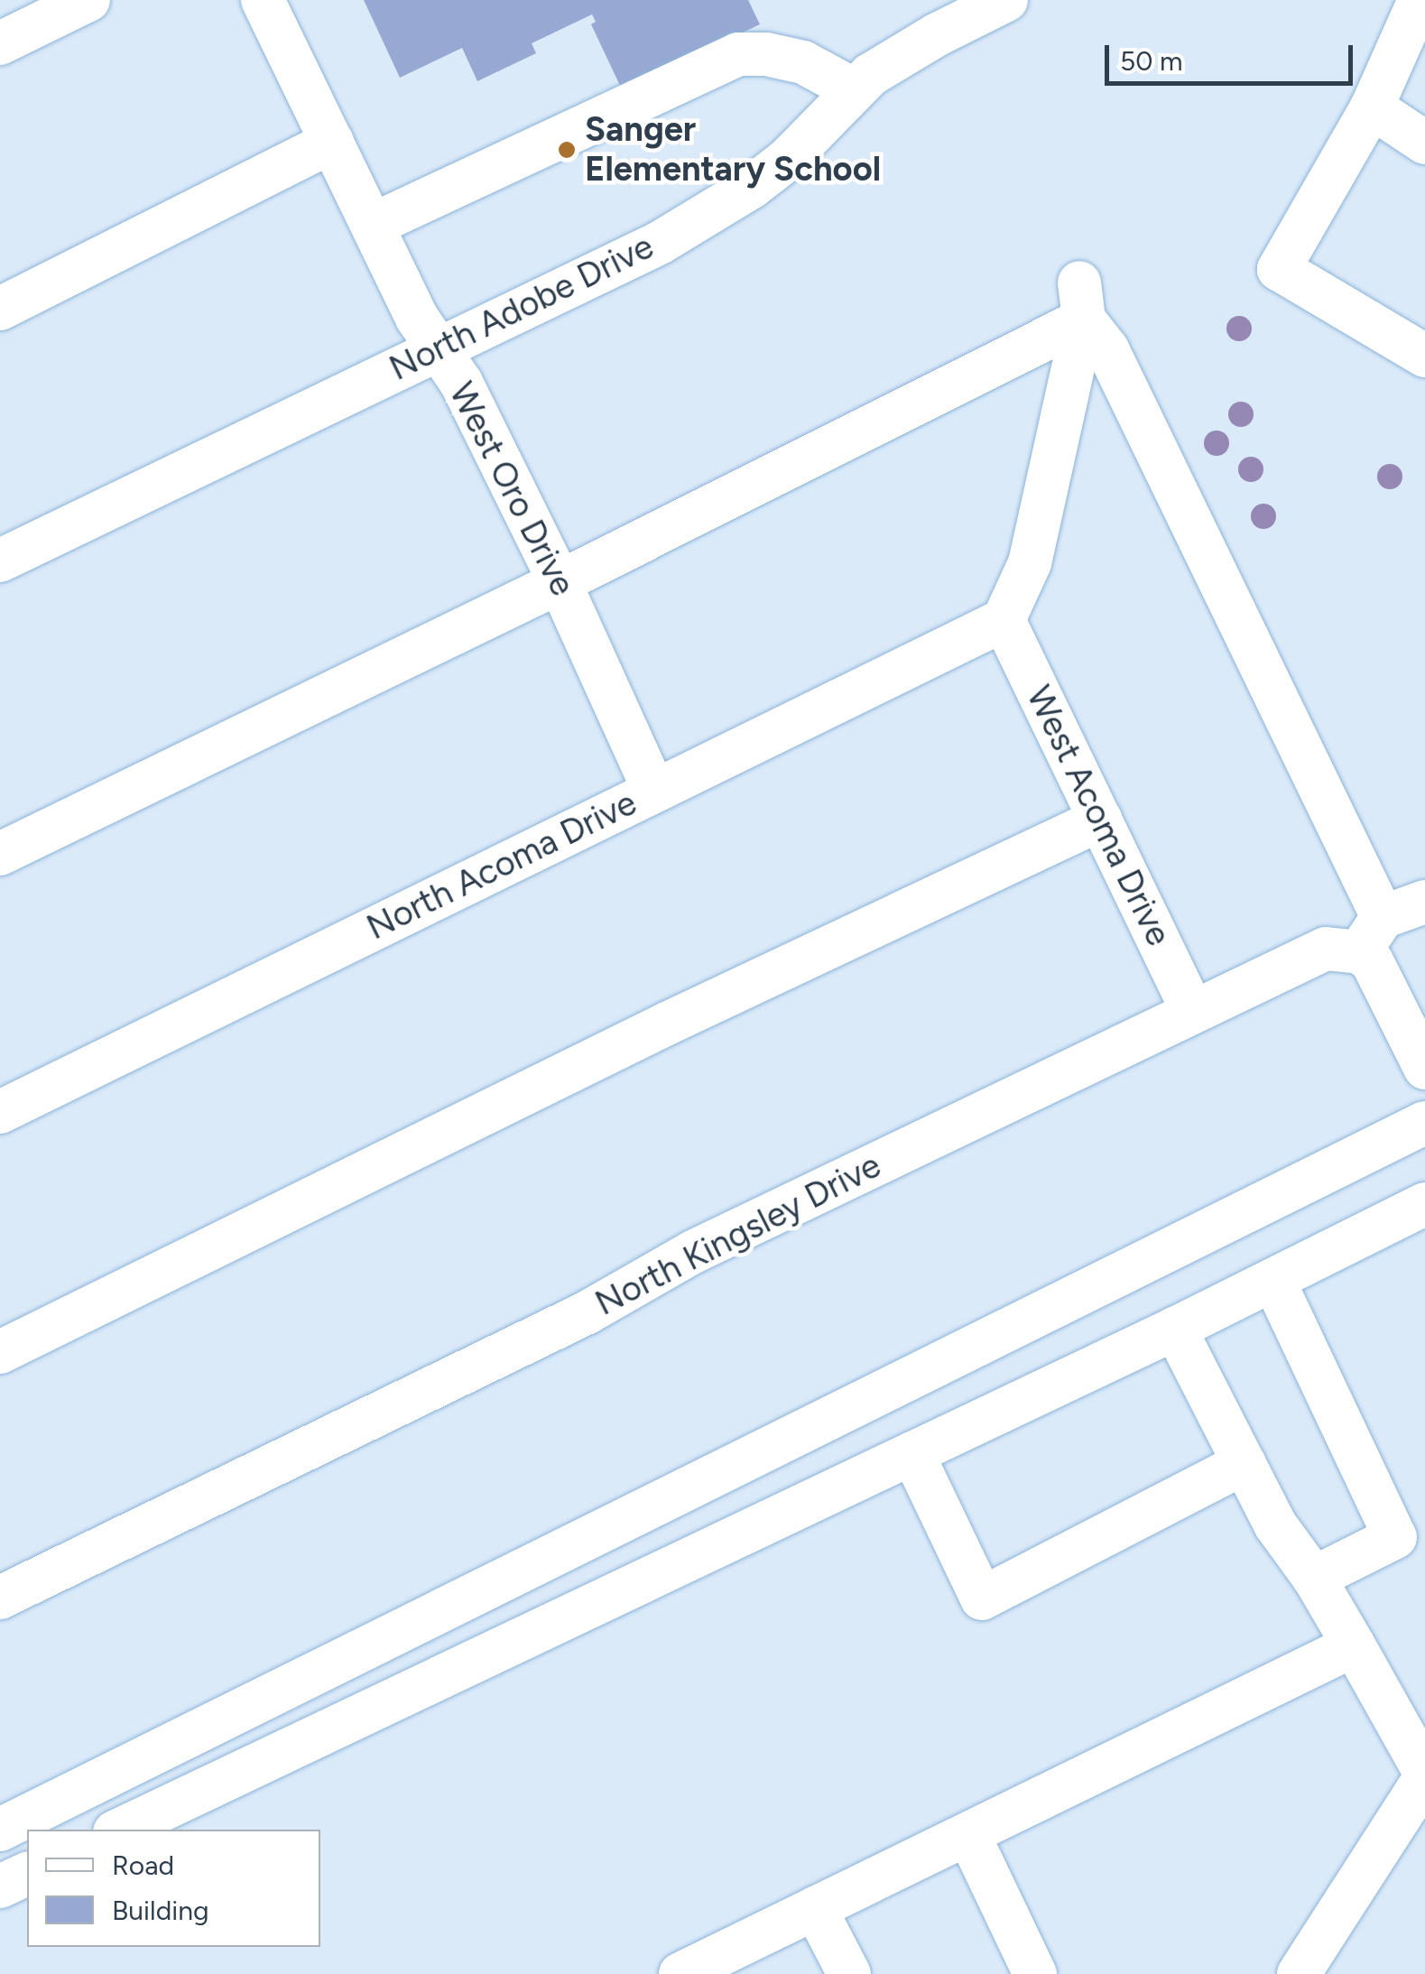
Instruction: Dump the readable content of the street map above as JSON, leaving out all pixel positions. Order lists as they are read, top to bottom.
{
  "streets": {
    "street": [
      "North Adobe Drive",
      "West Oro Drive",
      "West Acoma Drive",
      "North Acoma Drive",
      "North Kingsley Drive"
    ]
  },
  "crossings": [
    ["North Adobe Drive", "West Oro Drive"],
    ["West Oro Drive", "North Acoma Drive"],
    ["West Acoma Drive", "North Acoma Drive"],
    ["West Acoma Drive", "North Kingsley Drive"]
  ],
  "places": ["Sanger Elementary School"],
  "legend": ["Road", "Building"],
  "scale_bar": "50 m"
}
